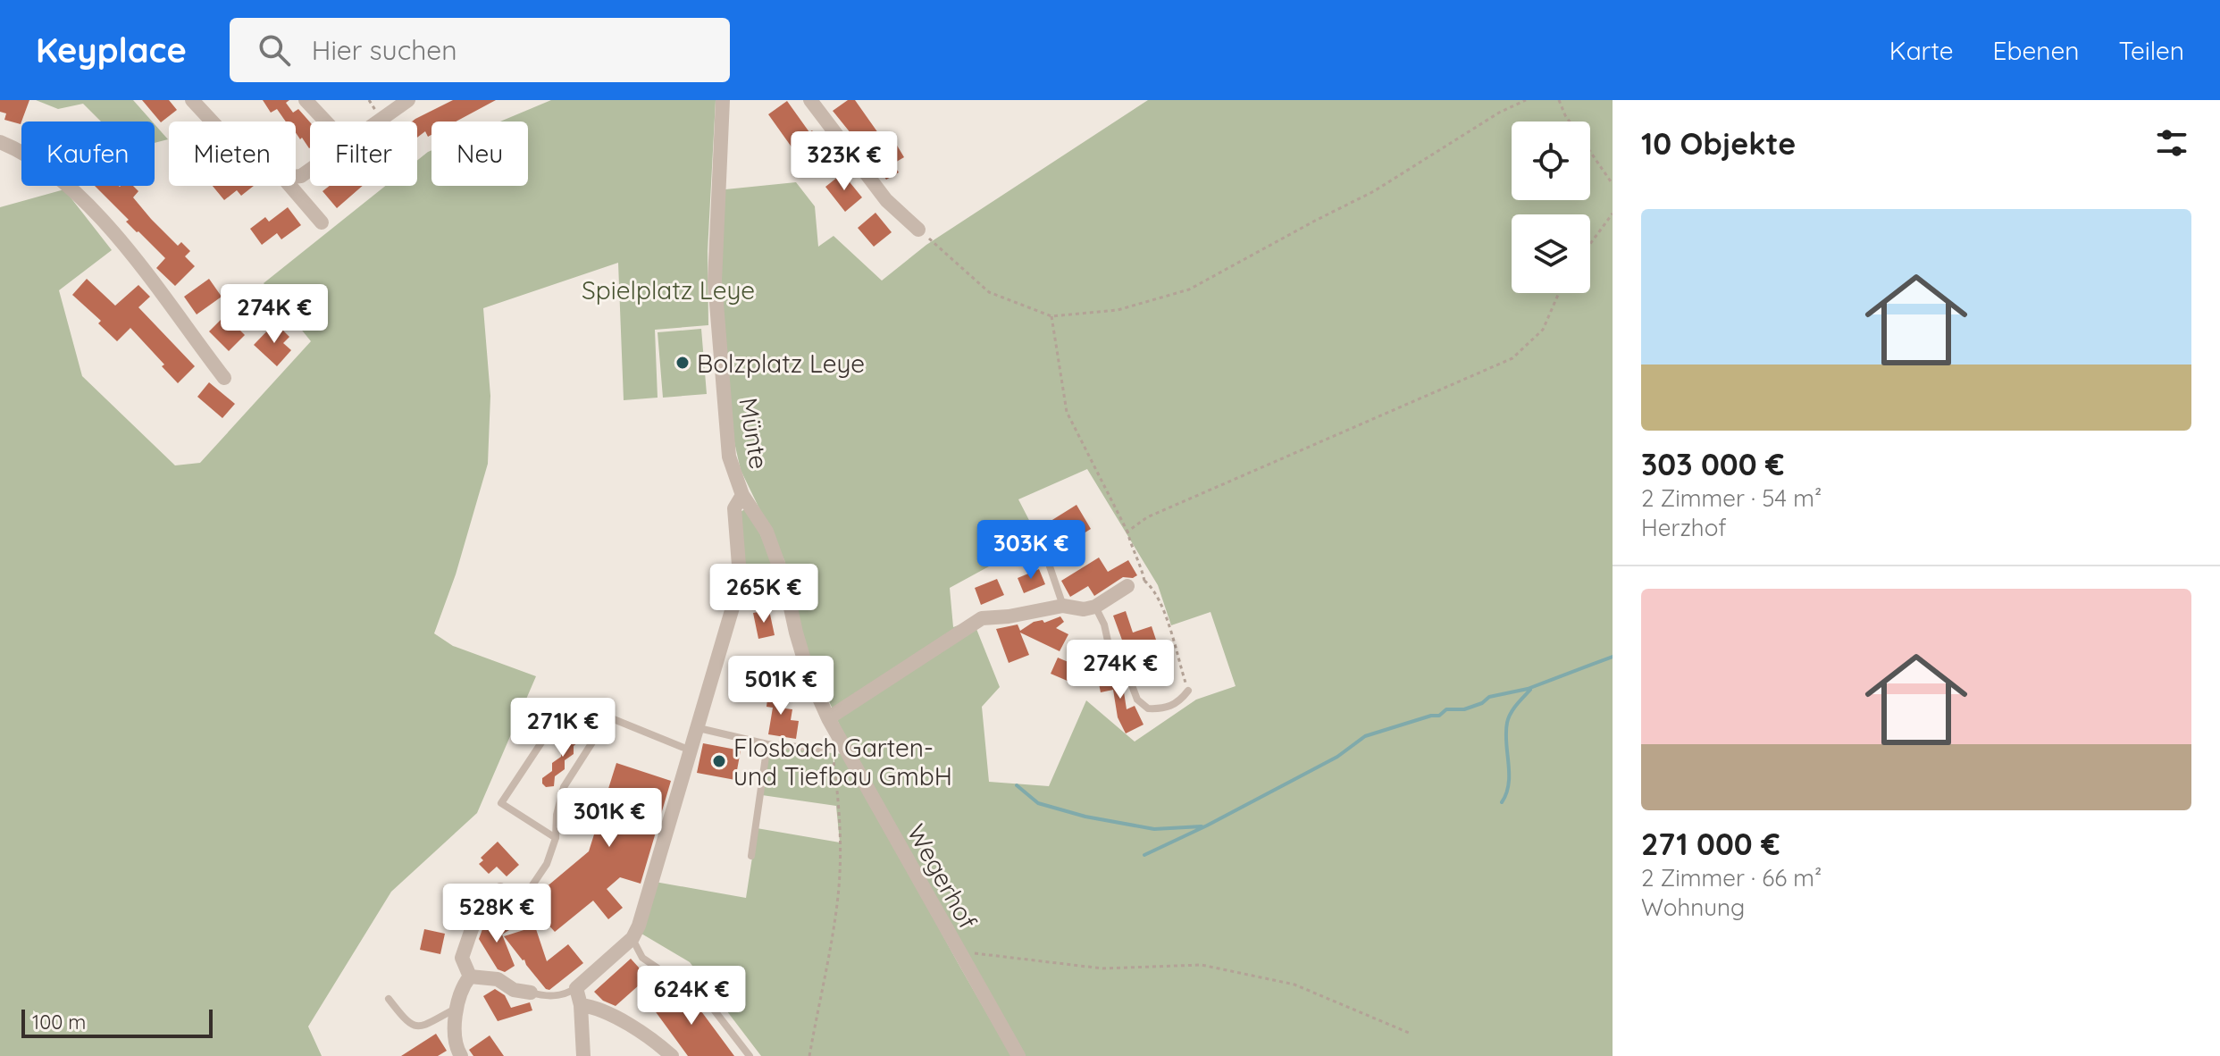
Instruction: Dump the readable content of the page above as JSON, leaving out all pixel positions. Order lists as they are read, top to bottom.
{
  "streets": {
    "street": ["Münte", "Wegerhof"]
  },
  "crossings": [
    ["Münte", "Wegerhof"]
  ],
  "parks": ["Spielplatz Leye"],
  "places": ["Bolzplatz Leye", "Flosbach Garten- und Tiefbau GmbH"],
  "scale_bar": "100 m",
  "page": {
    "header": "Keyplace",
    "search": "Hier suchen",
    "nav": ["Karte", "Ebenen", "Teilen"],
    "heading": "10 Objekte",
    "chip": [
      "Kaufen",
      "Mieten",
      "Filter",
      "Neu"
    ],
    "price": [
      "323K €",
      "274K €",
      "303K €",
      "265K €",
      "274K €",
      "501K €",
      "271K €",
      "301K €",
      "528K €",
      "624K €"
    ],
    "list": [
      {
        "name": "303 000 €",
        "note": "2 Zimmer · 54 m² · Herzhof"
      },
      {
        "name": "271 000 €",
        "note": "2 Zimmer · 66 m² · Wohnung"
      }
    ],
    "scale": "100 m"
  }
}
